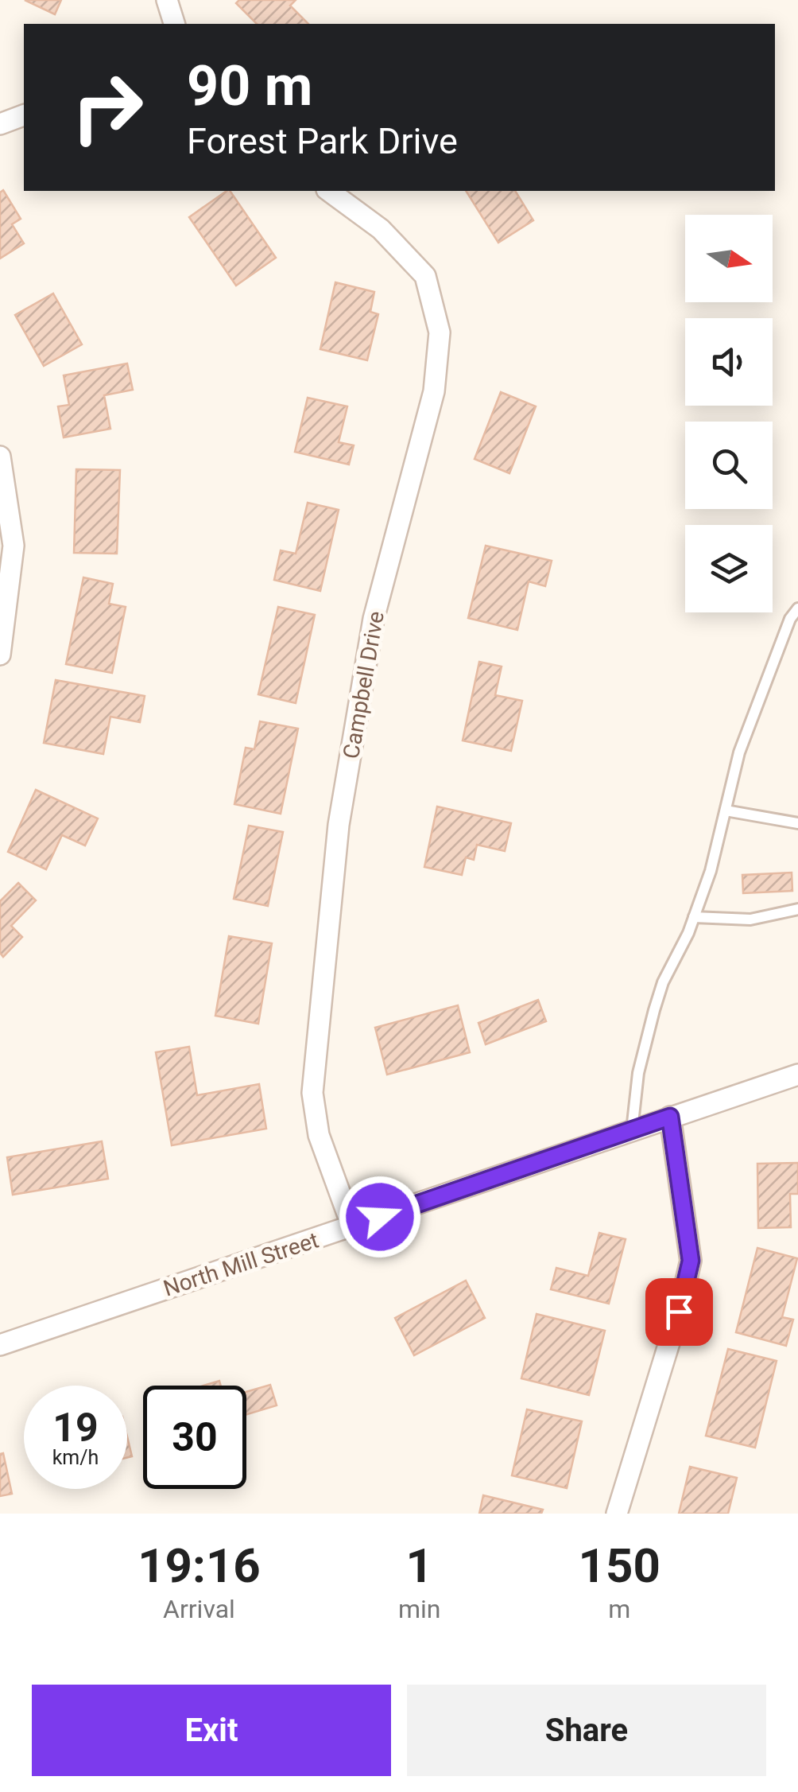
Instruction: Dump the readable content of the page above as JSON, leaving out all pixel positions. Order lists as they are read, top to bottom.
{
  "streets": {
    "street": ["Campbell Drive", "North Mill Street"]
  },
  "crossings": [
    ["Campbell Drive", "North Mill Street"]
  ],
  "north": "right",
  "page": {
    "turn": ["90 m", "Forest Park Drive"],
    "speed": "19 km/h",
    "limit": "30",
    "eta": [
      "19:16",
      "Arrival",
      "1",
      "min",
      "150",
      "m"
    ],
    "buttons": ["Exit", "Share"]
  }
}
